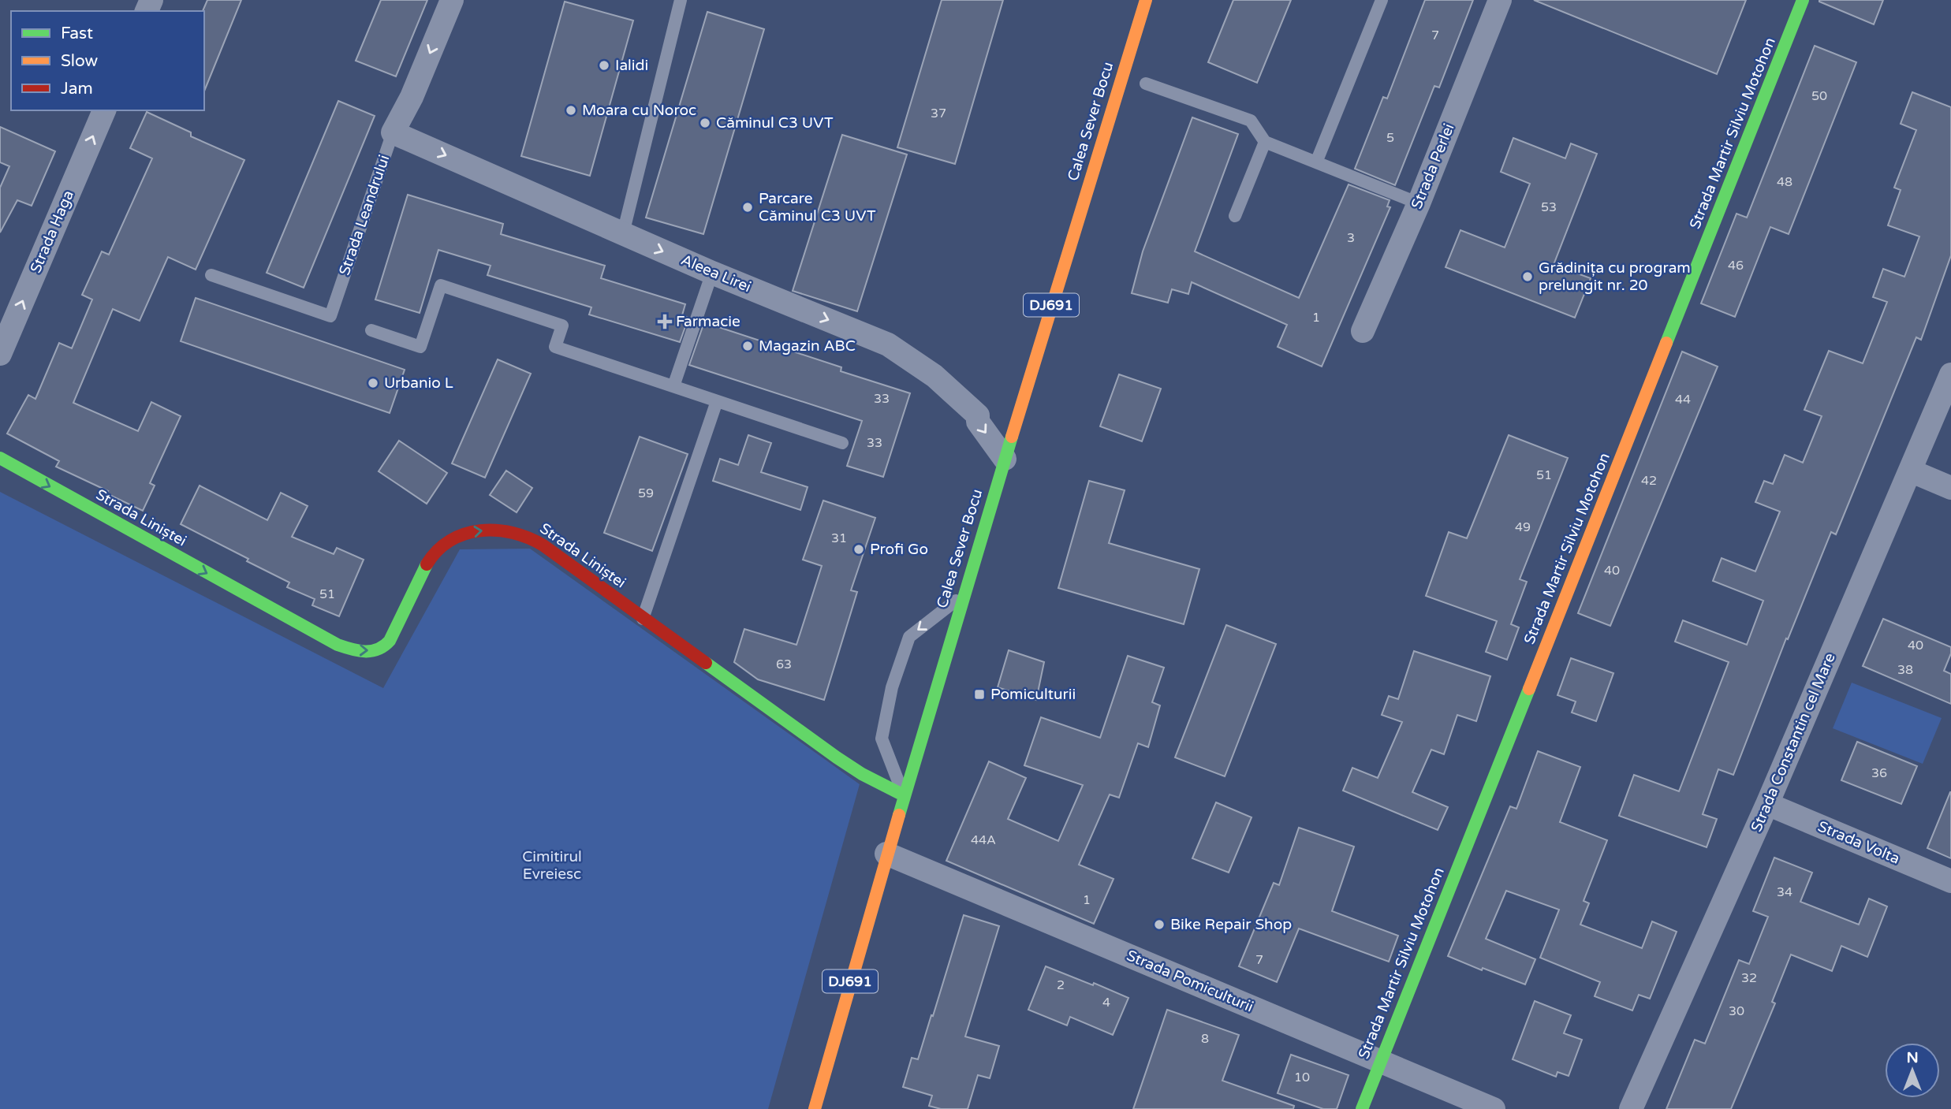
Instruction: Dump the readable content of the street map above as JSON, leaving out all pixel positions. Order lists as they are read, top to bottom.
{
  "streets": {
    "street": [
      "Calea Sever Bocu",
      "Strada Martir Silviu Motohon",
      "Strada Perlei",
      "Strada Leandrului",
      "Strada Haga",
      "Aleea Lirei",
      "DJ691",
      "Strada Liniștei",
      "Strada Constantin cel Mare",
      "Strada Volta",
      "Strada Pomiculturii"
    ]
  },
  "crossings": [
    ["Calea Sever Bocu", "Aleea Lirei"],
    ["Calea Sever Bocu", "Strada Liniștei"],
    ["Calea Sever Bocu", "Strada Pomiculturii"],
    ["Strada Martir Silviu Motohon", "Strada Pomiculturii"],
    ["Strada Leandrului", "Aleea Lirei"],
    ["Strada Constantin cel Mare", "Strada Volta"]
  ],
  "one_way": ["Strada Haga", "Aleea Lirei", "Strada Liniștei"],
  "parks": ["Cimitirul Evreiesc"],
  "places": {
    "other": [
      "Ialidi",
      "Moara cu Noroc",
      "Căminul C3 UVT",
      "Parcare Căminul C3 UVT",
      "Grădinița cu program prelungit nr. 20",
      "Magazin ABC",
      "Urbanio L",
      "Profi Go",
      "Bike Repair Shop"
    ],
    "health": ["Farmacie"],
    "transit": ["Pomiculturii"]
  },
  "house_numbers": [
    "7",
    "50",
    "37",
    "5",
    "48",
    "53",
    "3",
    "46",
    "1",
    "33",
    "44",
    "33",
    "51",
    "42",
    "59",
    "49",
    "31",
    "40",
    "51",
    "40",
    "63",
    "38",
    "36",
    "44A",
    "34",
    "1",
    "7",
    "32",
    "2",
    "4",
    "30",
    "8",
    "10"
  ],
  "legend": ["Fast", "Slow", "Jam"],
  "north": "top"
}
